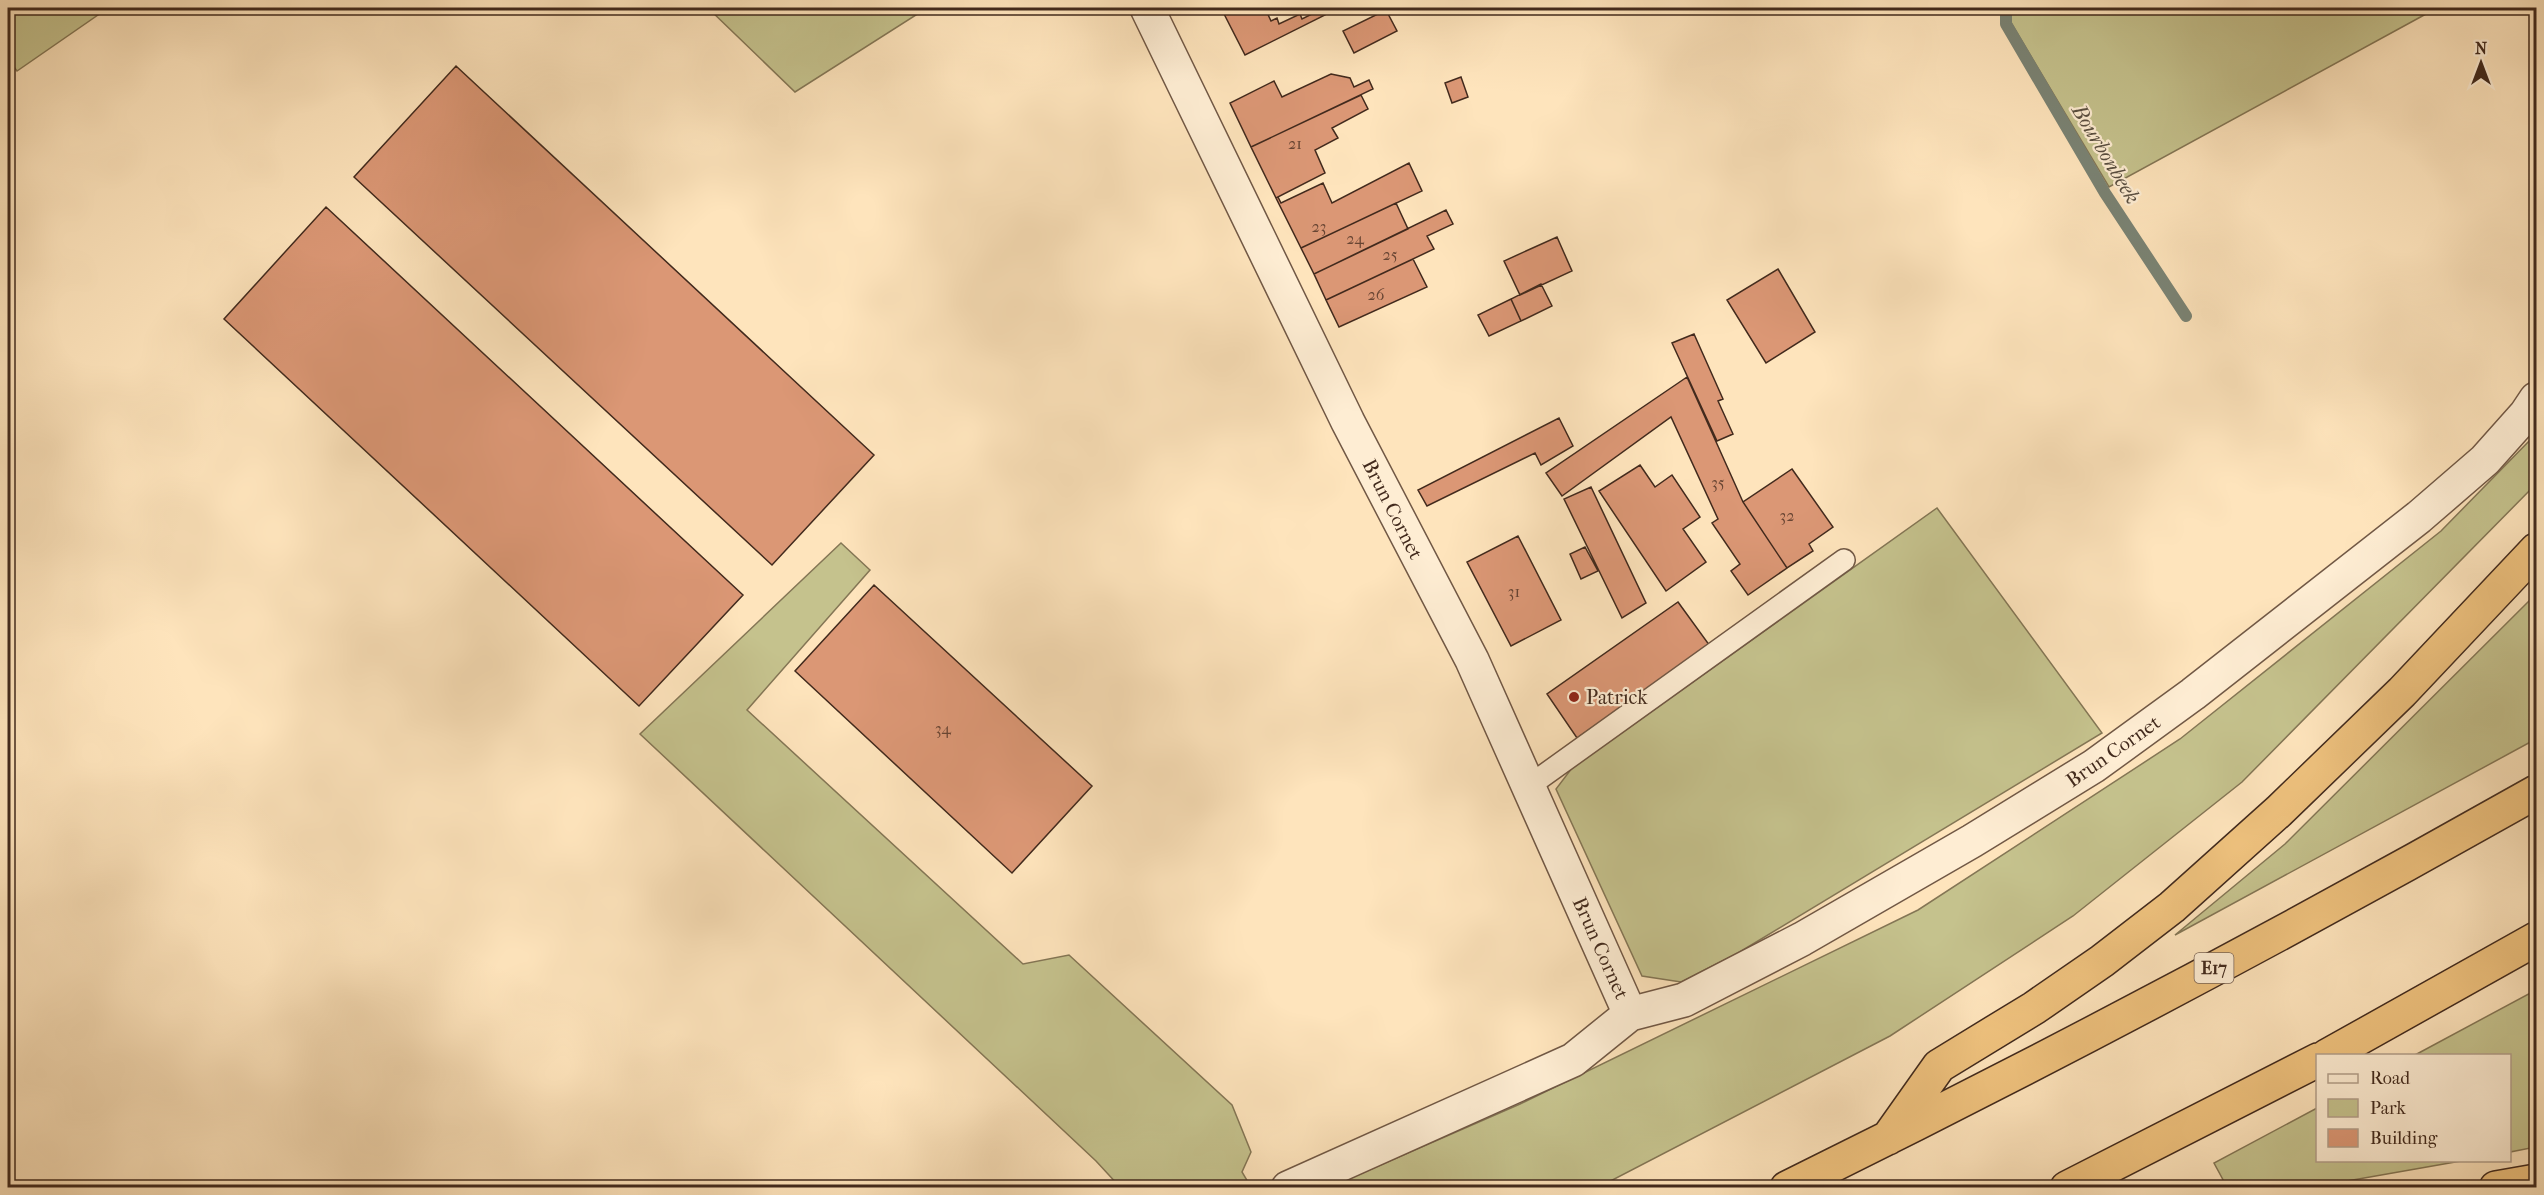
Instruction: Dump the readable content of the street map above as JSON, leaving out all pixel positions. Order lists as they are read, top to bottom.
{
  "streets": {
    "highway": ["E17"],
    "street": ["Brun Cornet"]
  },
  "water": ["Bourbonbeek"],
  "places": ["Patrick"],
  "house_numbers": [
    "21",
    "23",
    "24",
    "25",
    "26",
    "35",
    "32",
    "31",
    "34"
  ],
  "legend": ["Road", "Park", "Building"],
  "north": "top"
}
